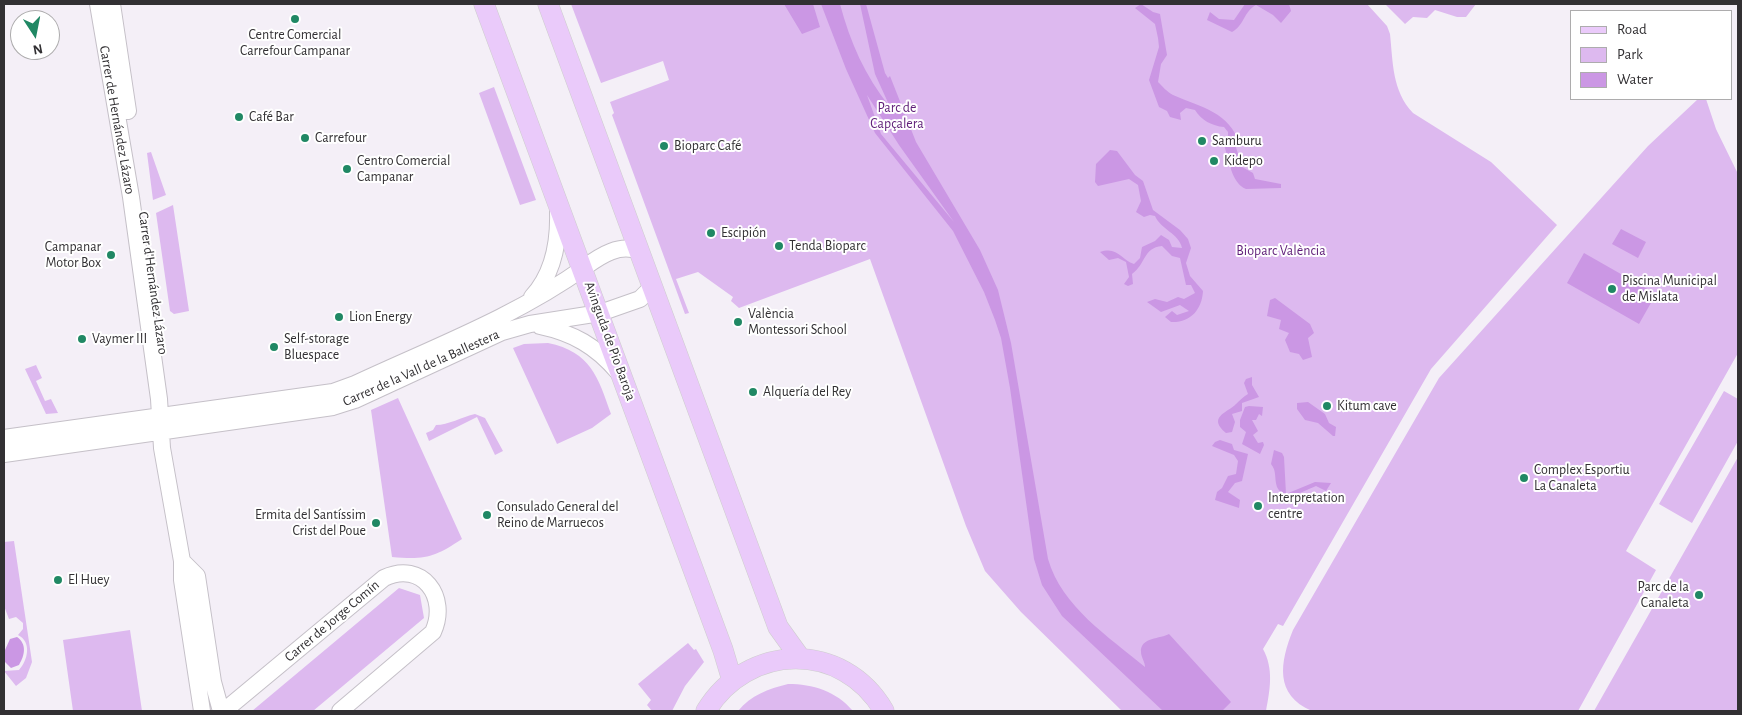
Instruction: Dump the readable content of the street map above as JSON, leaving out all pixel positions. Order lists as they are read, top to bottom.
{
  "streets": {
    "main road": ["Avinguda de Pio Baroja"],
    "street": [
      "Carrer de Hernández Lázaro",
      "Carrer d'Hernández Lázaro",
      "Carrer de la Vall de la Ballestera",
      "Carrer de Jorge Comín"
    ]
  },
  "crossings": [
    ["Carrer de Hernández Lázaro", "Carrer d'Hernández Lázaro"],
    ["Carrer de Hernández Lázaro", "Carrer de la Vall de la Ballestera"],
    ["Carrer d'Hernández Lázaro", "Carrer de la Vall de la Ballestera"],
    ["Avinguda de Pio Baroja", "Carrer de la Vall de la Ballestera"]
  ],
  "parks": ["Parc de Capçalera", "Bioparc València"],
  "places": [
    "Centre Comercial Carrefour Campanar",
    "Café Bar",
    "Carrefour",
    "Samburu",
    "Bioparc Café",
    "Kidepo",
    "Centro Comercial Campanar",
    "Escipión",
    "Tenda Bioparc",
    "Campanar Motor Box",
    "Piscina Municipal de Mislata",
    "Lion Energy",
    "València Montessori School",
    "Vaymer III",
    "Self-storage Bluespace",
    "Alquería del Rey",
    "Kitum cave",
    "Complex Esportiu La Canaleta",
    "Interpretation centre",
    "Consulado General del Reino de Marruecos",
    "Ermita del Santíssim Crist del Poue",
    "El Huey",
    "Parc de la Canaleta"
  ],
  "legend": ["Road", "Park", "Water"],
  "north": "bottom"
}
